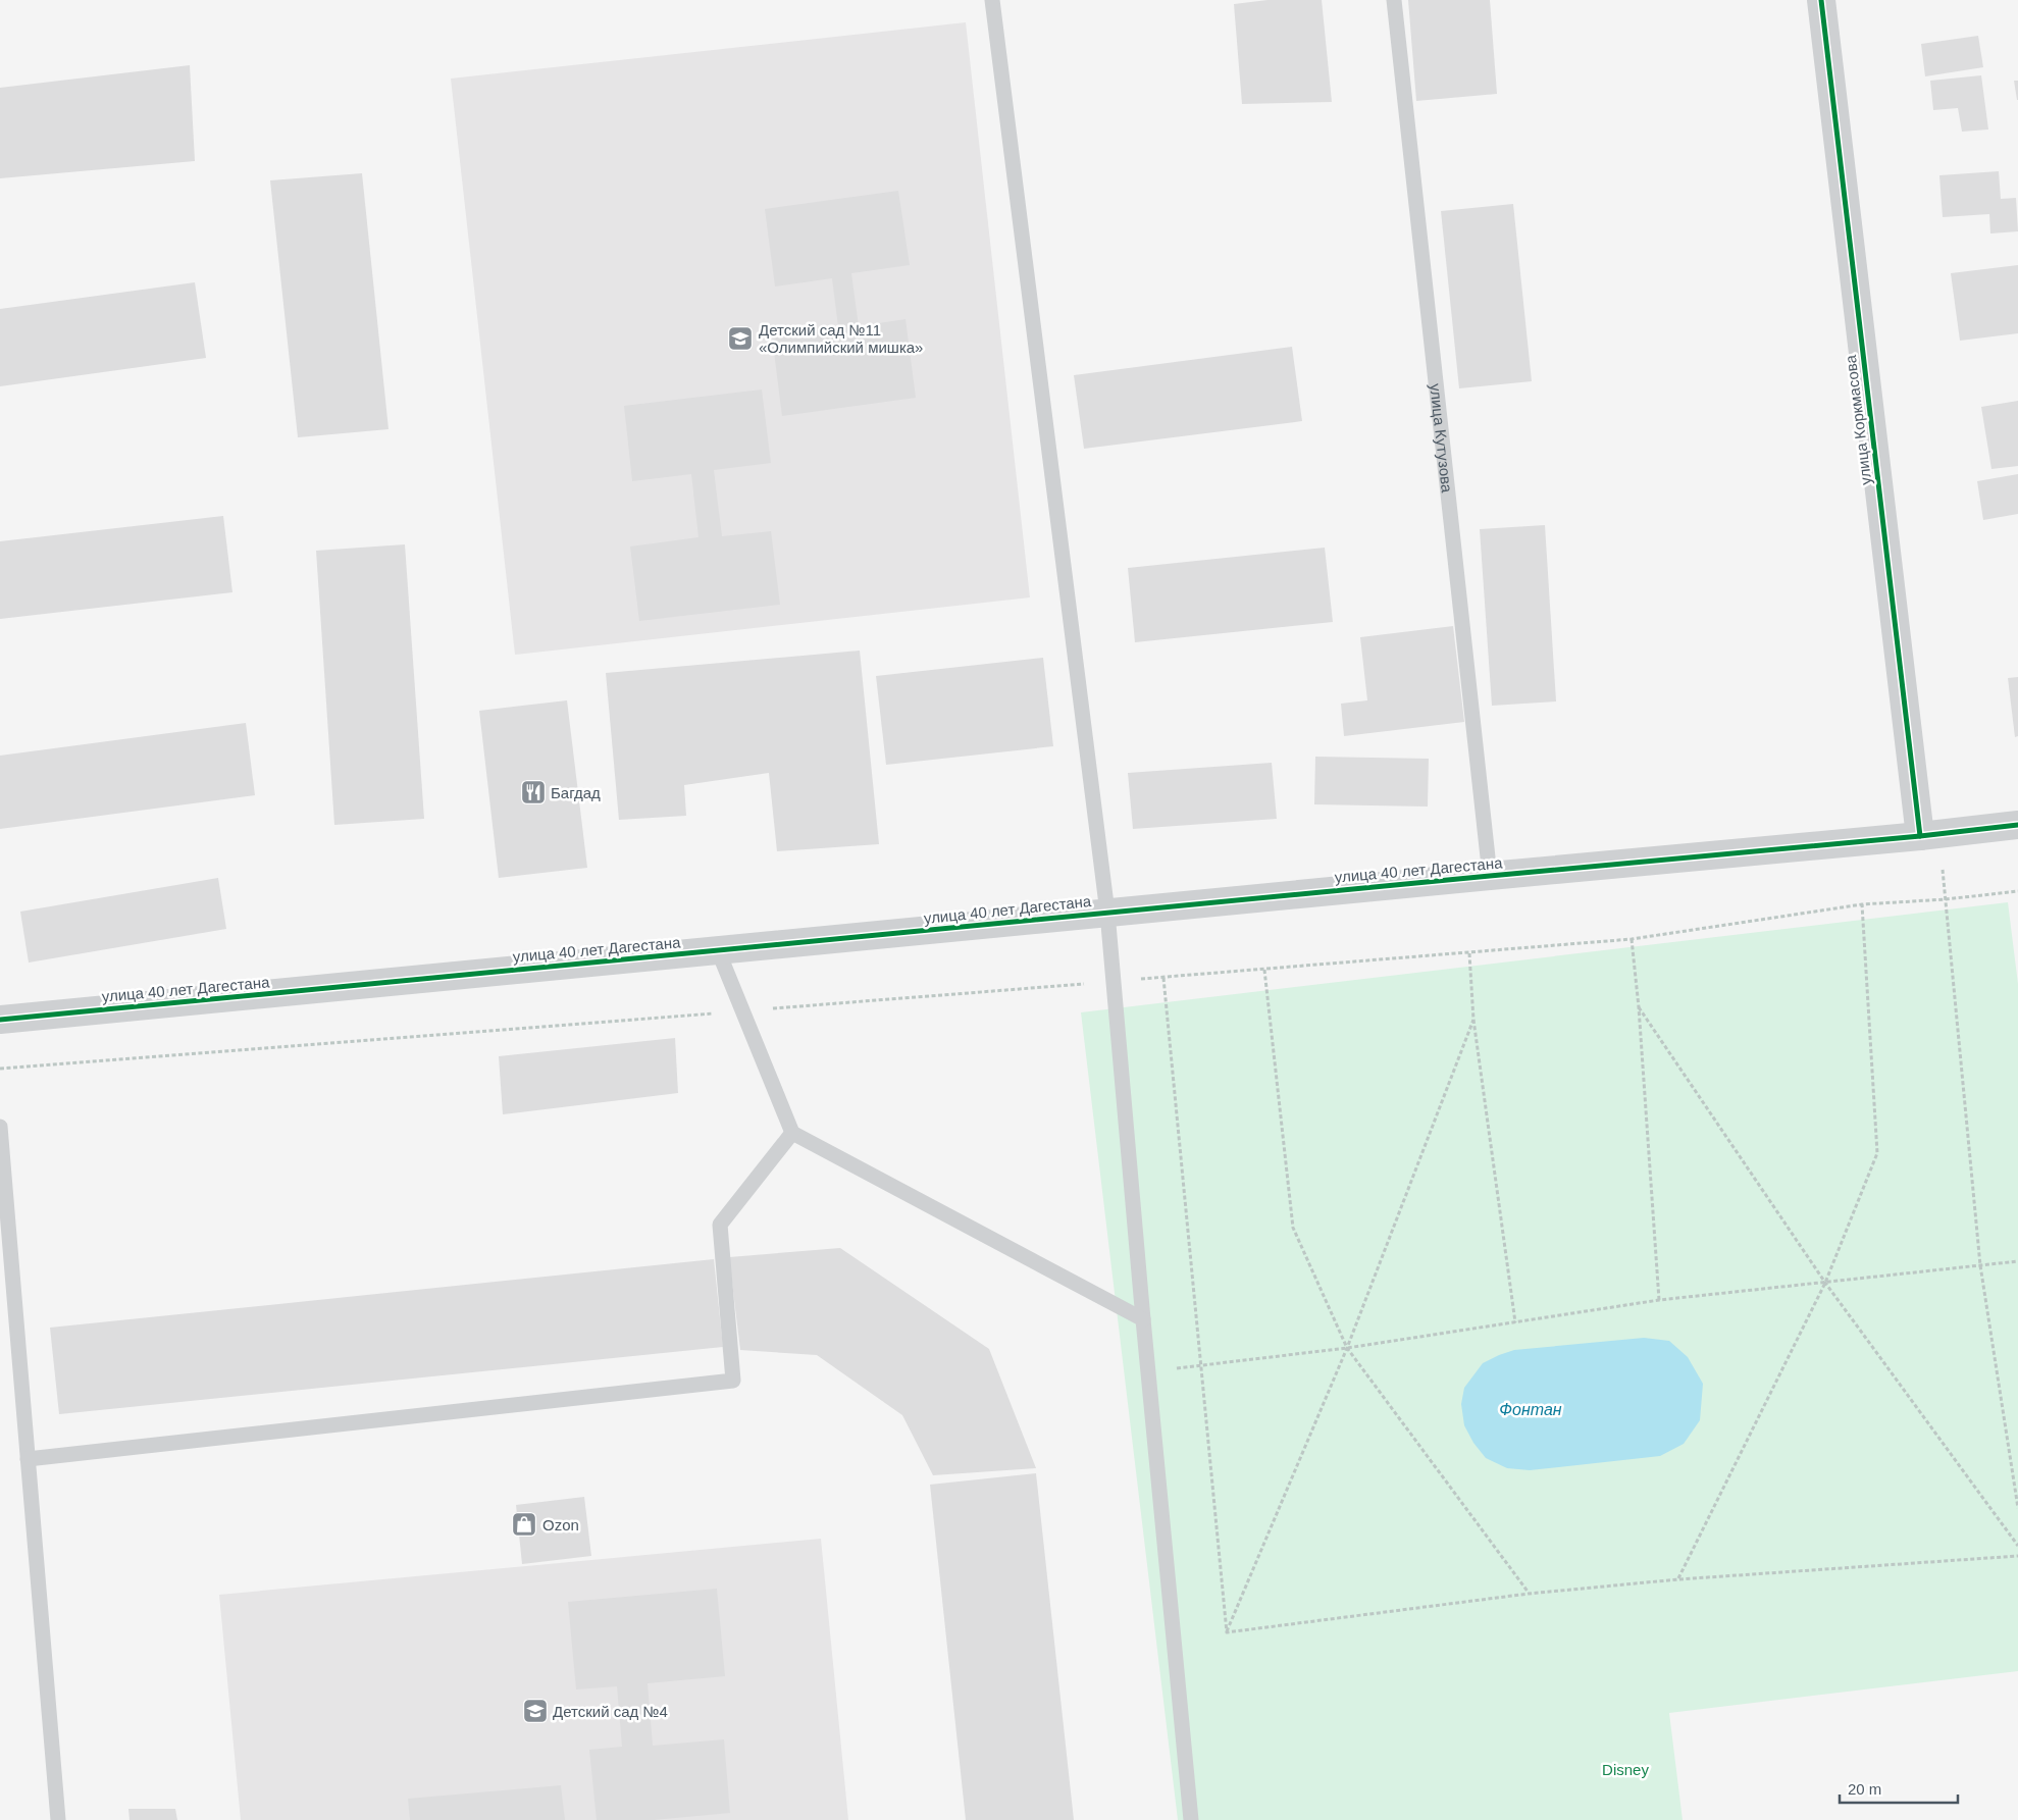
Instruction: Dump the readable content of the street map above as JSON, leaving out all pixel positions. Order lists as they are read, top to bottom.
{
  "streets": {
    "street": ["улица Коркмасова", "улица 40 лет Дагестана"],
    "lane": ["улица Кутузова"]
  },
  "crossings": [
    ["улица Коркмасова", "улица 40 лет Дагестана"],
    ["улица Кутузова", "улица 40 лет Дагестана"]
  ],
  "water": ["Фонтан"],
  "parks": ["Disney"],
  "places": {
    "school or university": ["Детский сад №11 «Олимпийский мишка»", "Детский сад №4"],
    "restaurant": ["Багдад"],
    "shop": ["Ozon"]
  },
  "scale_bar": "20 m"
}
